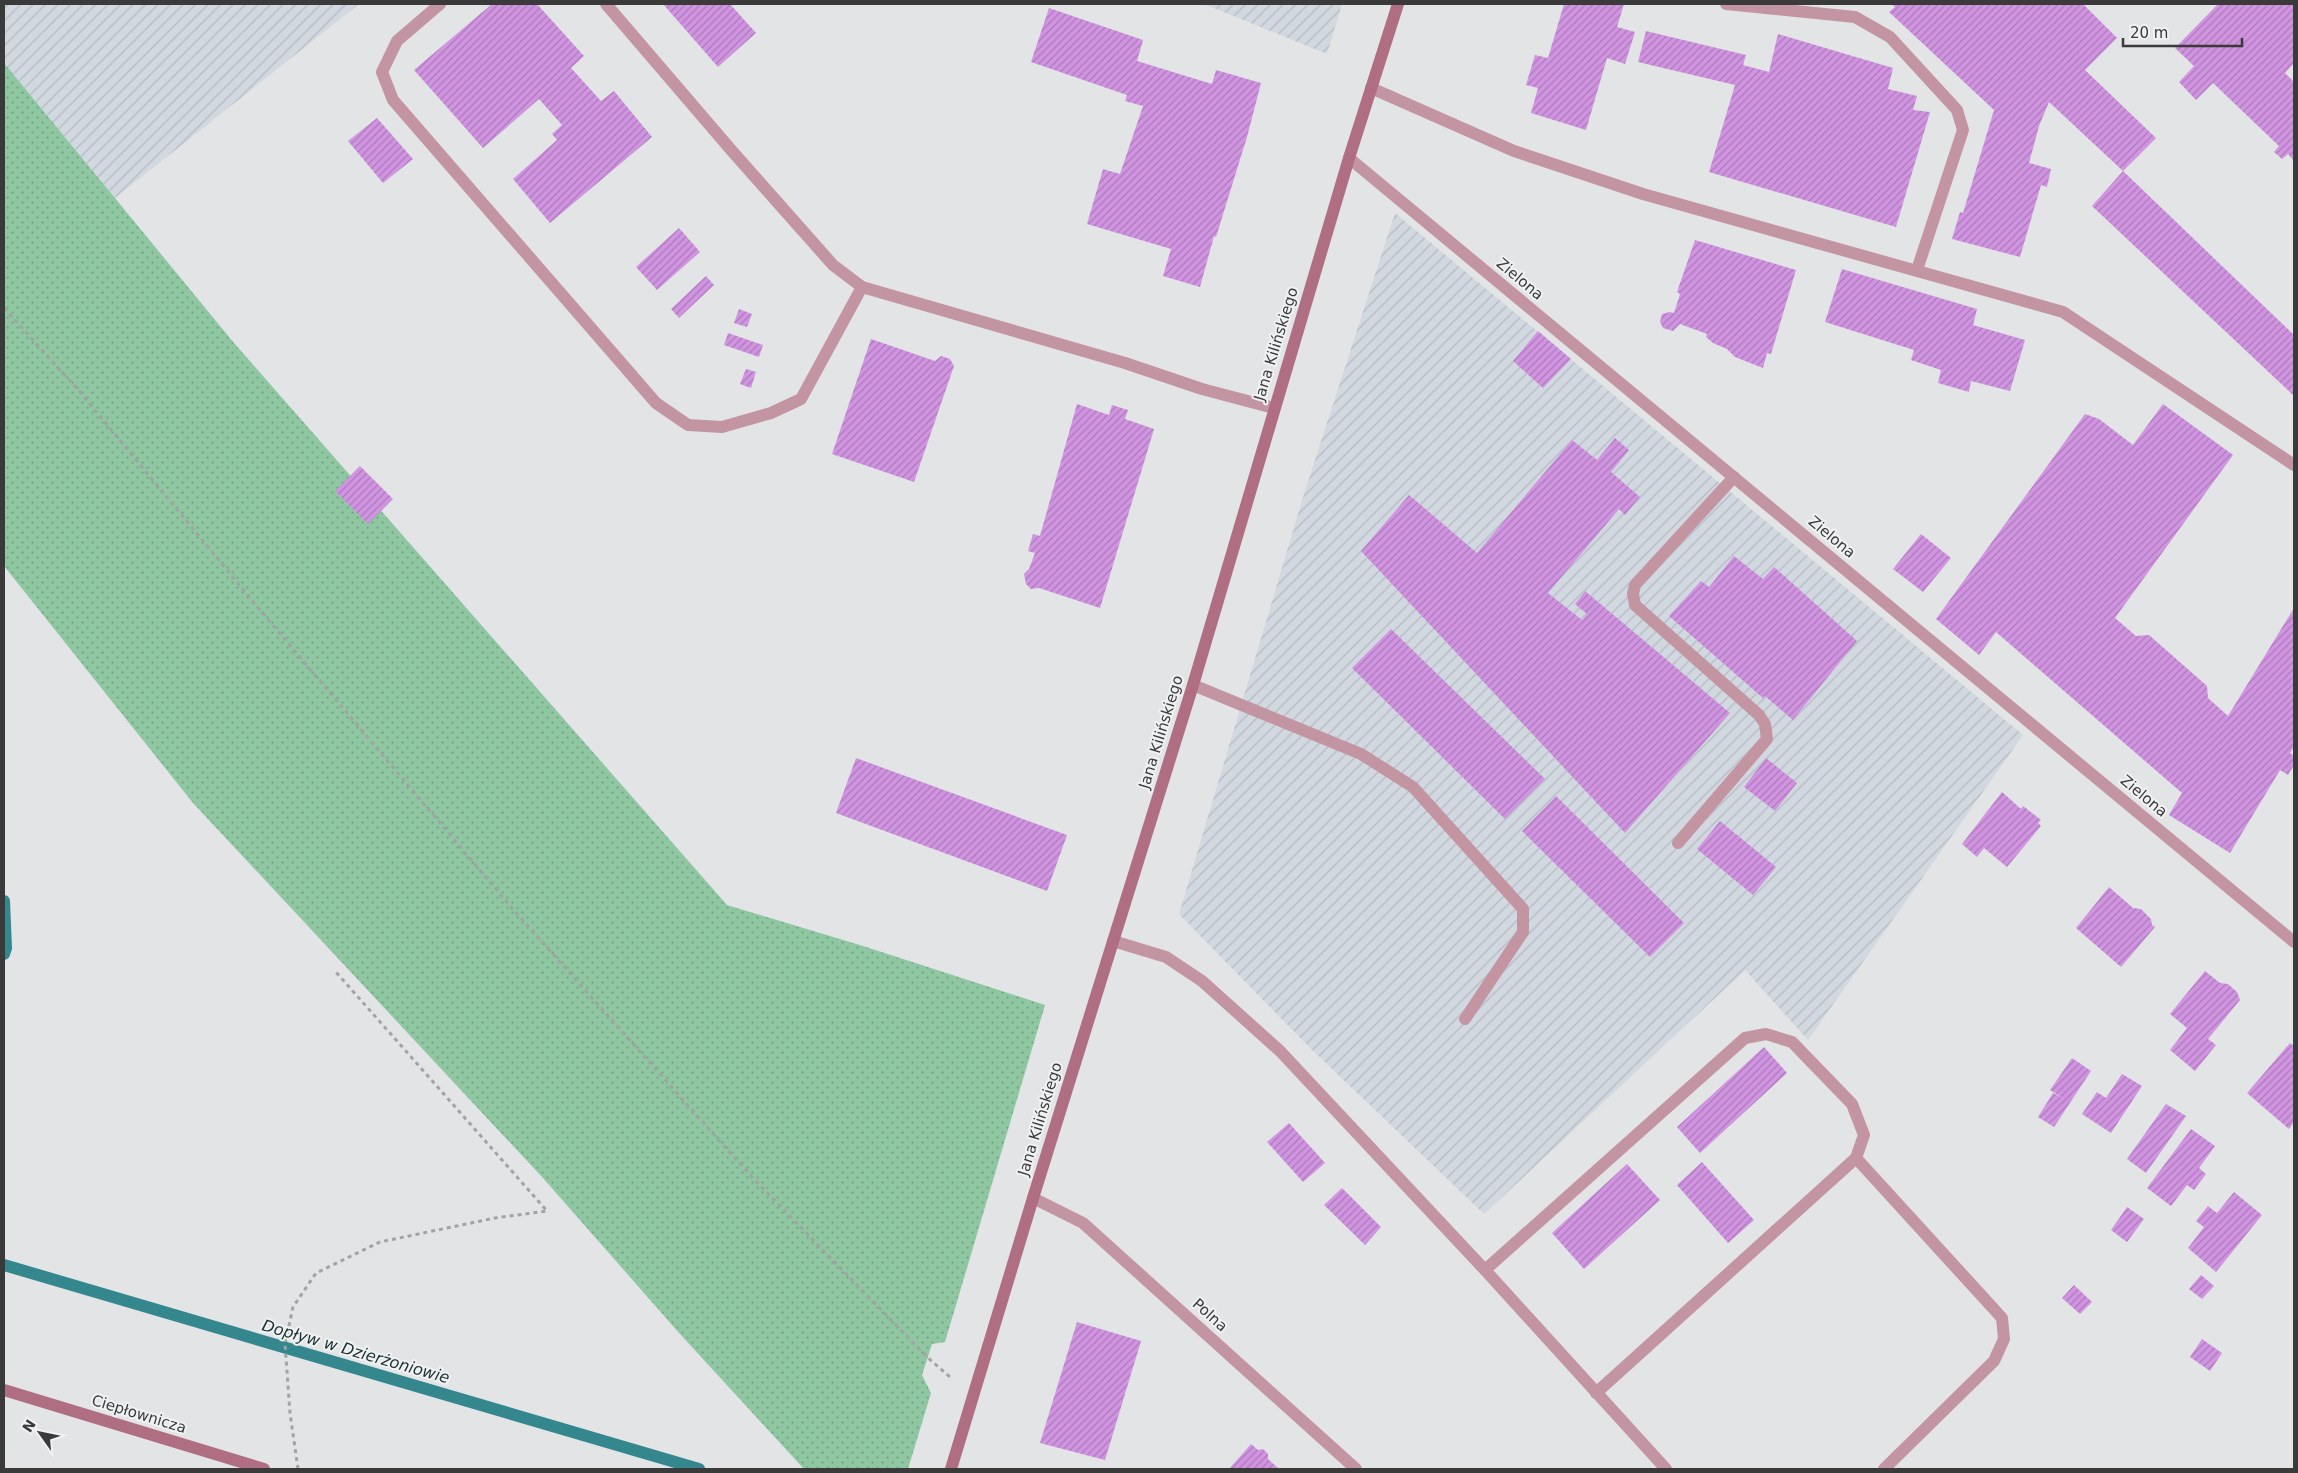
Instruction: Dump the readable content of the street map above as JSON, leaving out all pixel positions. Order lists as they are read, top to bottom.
{
  "streets": {
    "street": [
      "Zielona",
      "Jana Kilińskiego",
      "Polna",
      "Ciepłownicza"
    ]
  },
  "crossings": [
    ["Zielona", "Jana Kilińskiego"],
    ["Jana Kilińskiego", "Polna"]
  ],
  "water": ["Dopływ w Dzierżoniowie"],
  "scale_bar": "20 m",
  "north": "top left"
}
